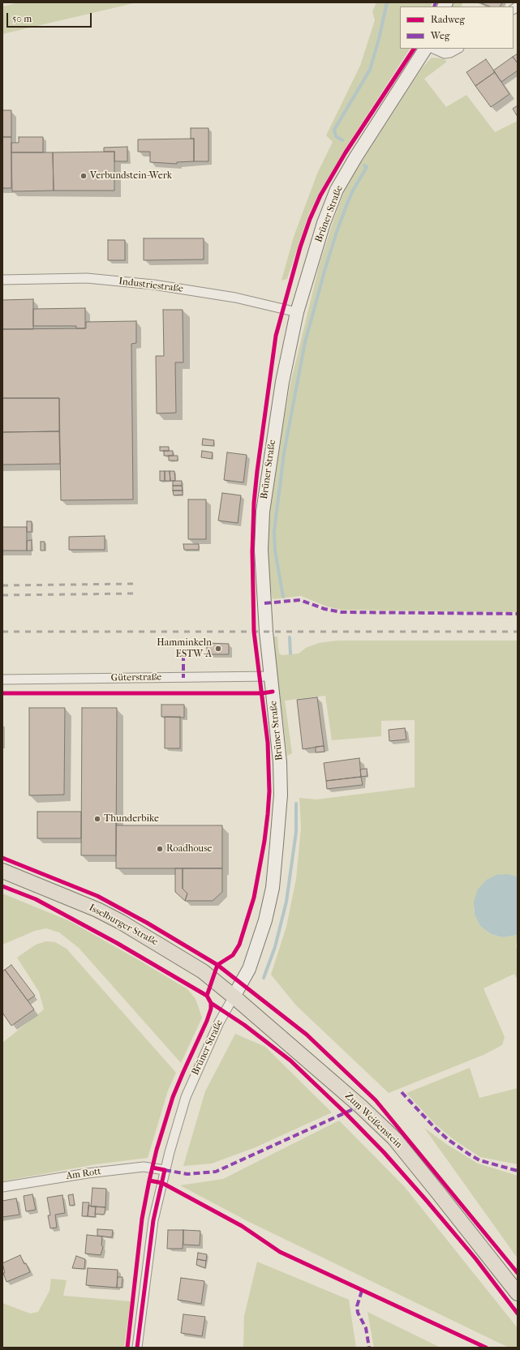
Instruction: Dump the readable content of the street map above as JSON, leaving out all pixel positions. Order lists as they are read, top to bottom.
{
  "streets": {
    "main road": ["Brüner Straße", "Isselburger Straße", "Zum Weißenstein"],
    "street": ["Industriestraße", "Güterstraße", "Am Rott"]
  },
  "crossings": [
    ["Brüner Straße", "Industriestraße"],
    ["Brüner Straße", "Güterstraße"],
    ["Brüner Straße", "Isselburger Straße"],
    ["Brüner Straße", "Zum Weißenstein"],
    ["Brüner Straße", "Am Rott"],
    ["Isselburger Straße", "Zum Weißenstein"]
  ],
  "places": [
    "Verbundstein-Werk",
    "Hamminkeln ESTW-A",
    "Thunderbike",
    "Roadhouse"
  ],
  "legend": ["Radweg", "Weg"],
  "scale_bar": "50 m"
}
